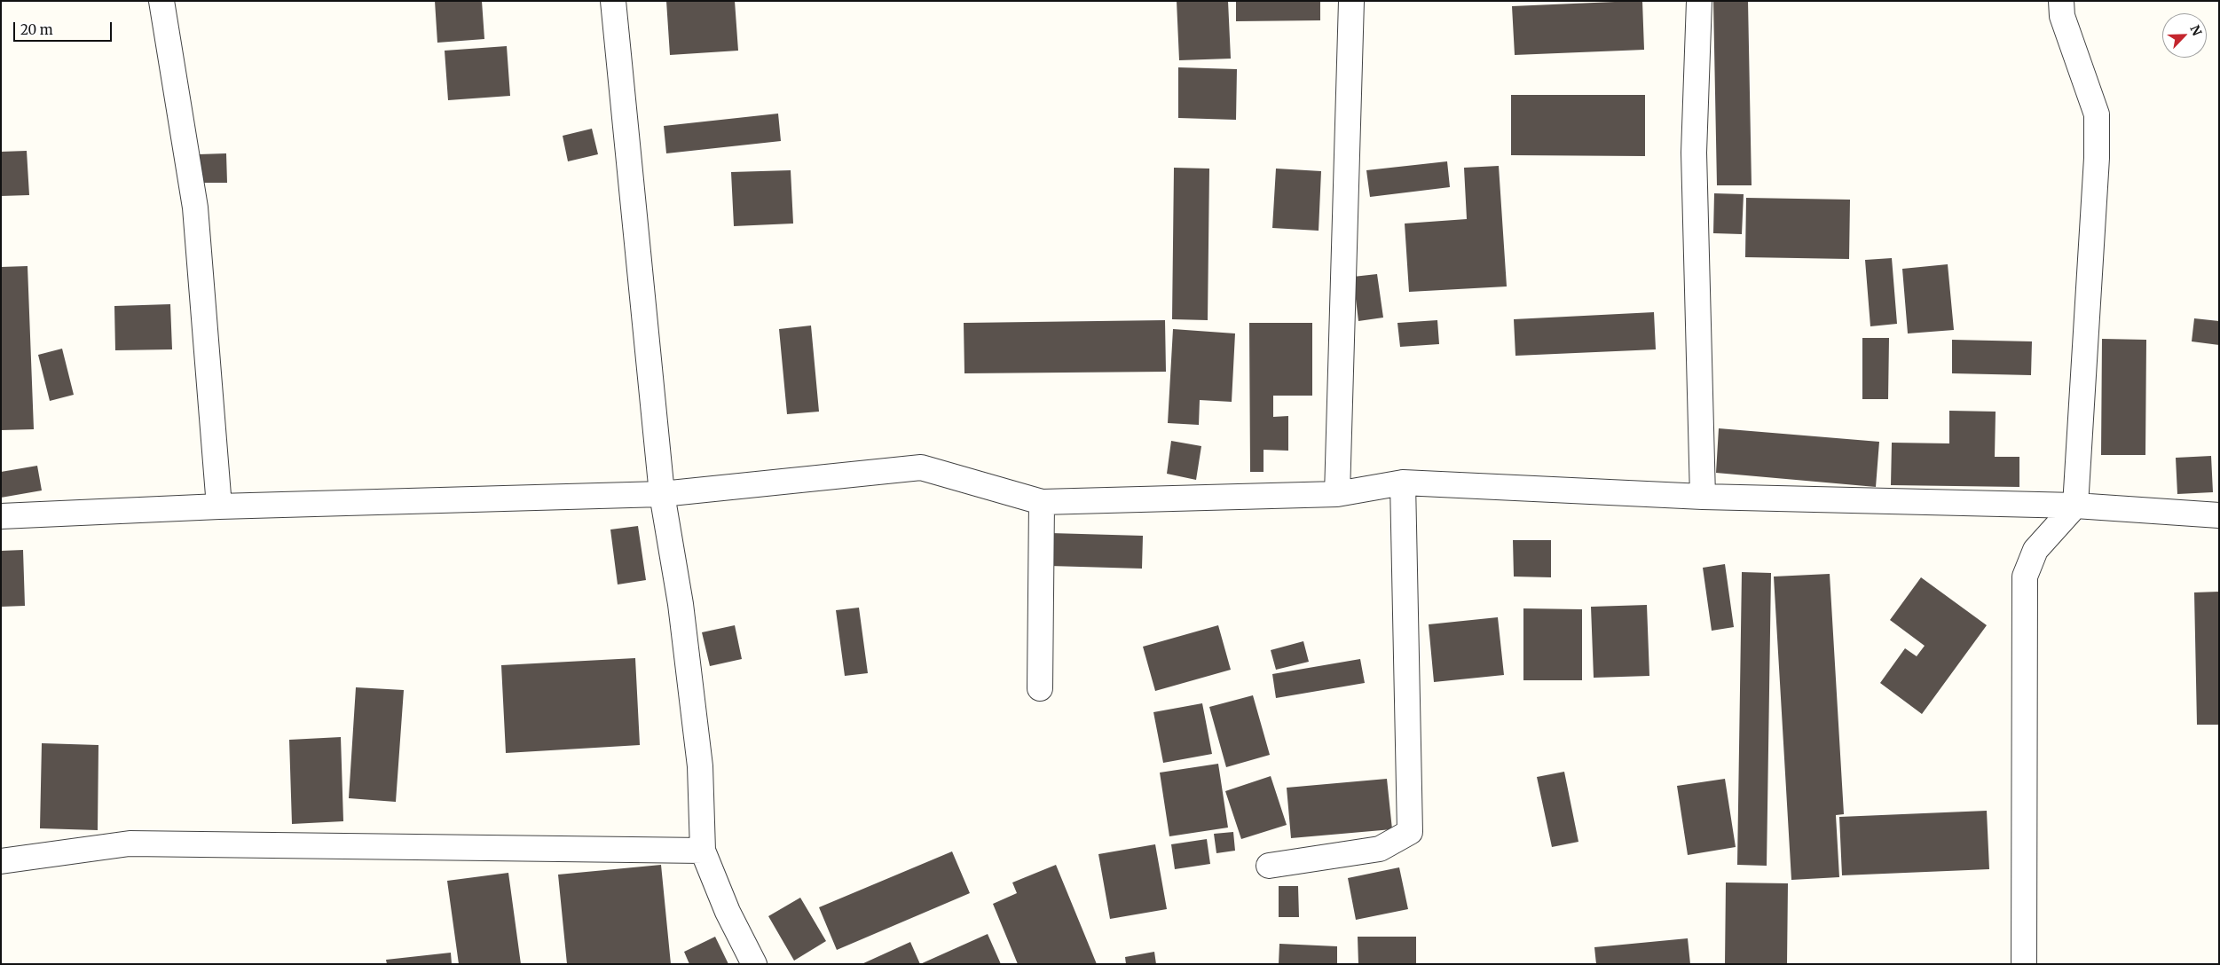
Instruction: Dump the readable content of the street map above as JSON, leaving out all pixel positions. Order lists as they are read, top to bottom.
{
  "scale_bar": "20 m",
  "north": "top right"
}
